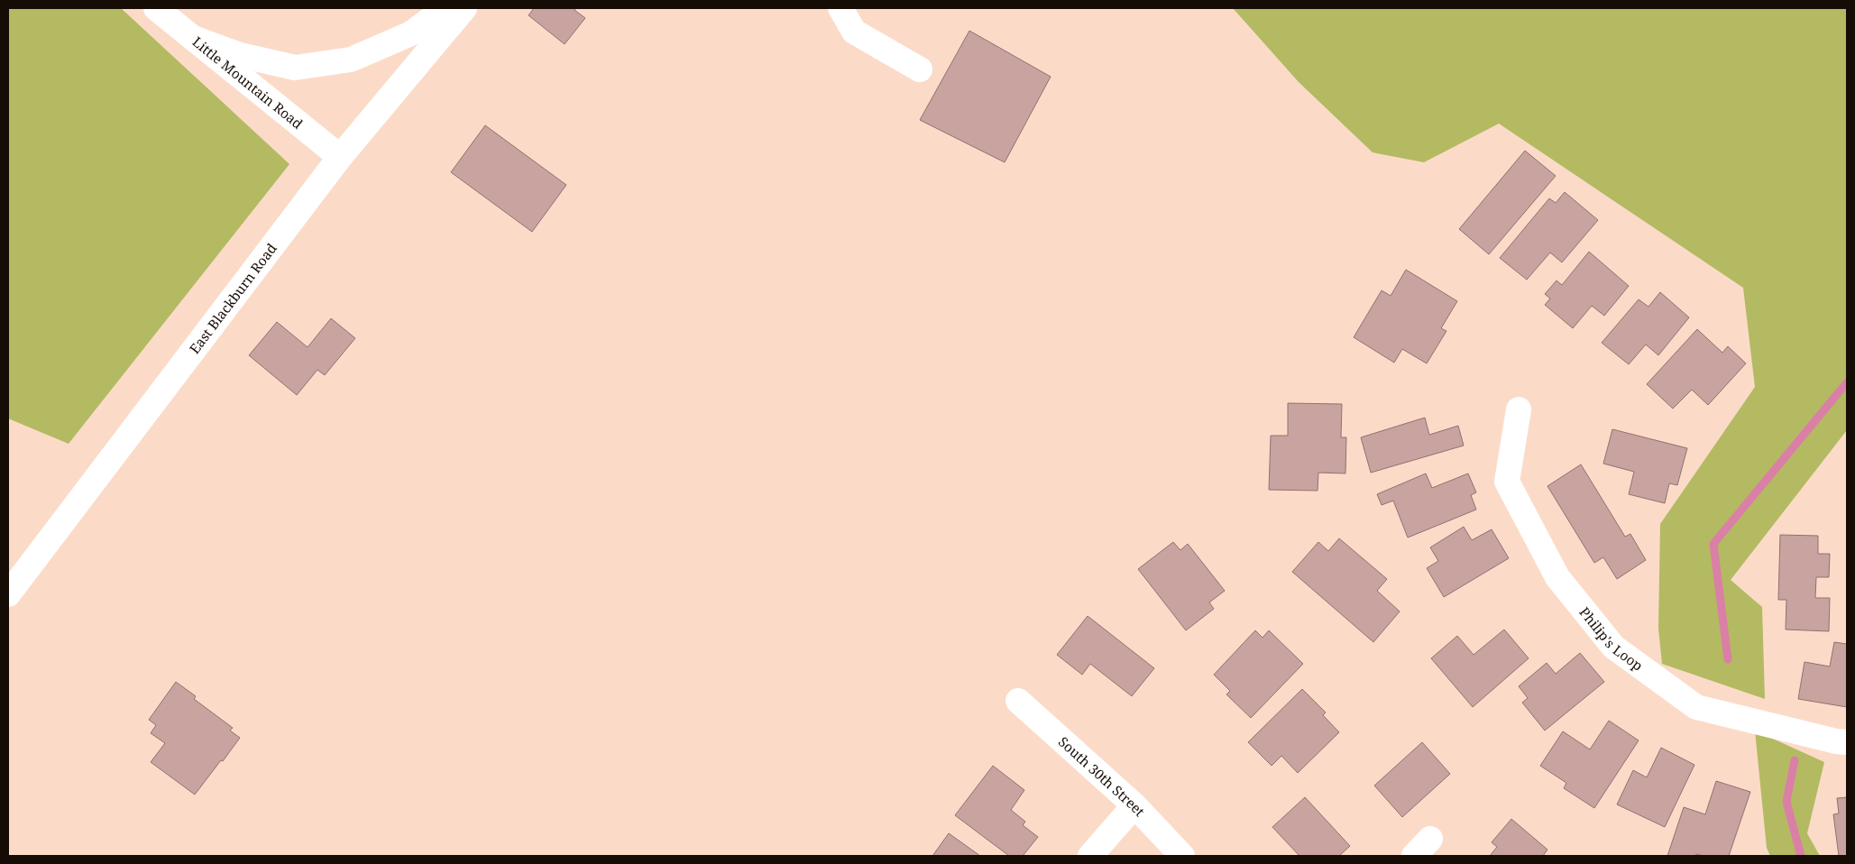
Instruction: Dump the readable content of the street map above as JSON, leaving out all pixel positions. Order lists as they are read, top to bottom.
{
  "streets": {
    "street": [
      "Little Mountain Road",
      "East Blackburn Road",
      "Philip's Loop",
      "South 30th Street"
    ]
  },
  "crossings": [
    ["Little Mountain Road", "East Blackburn Road"]
  ]
}
